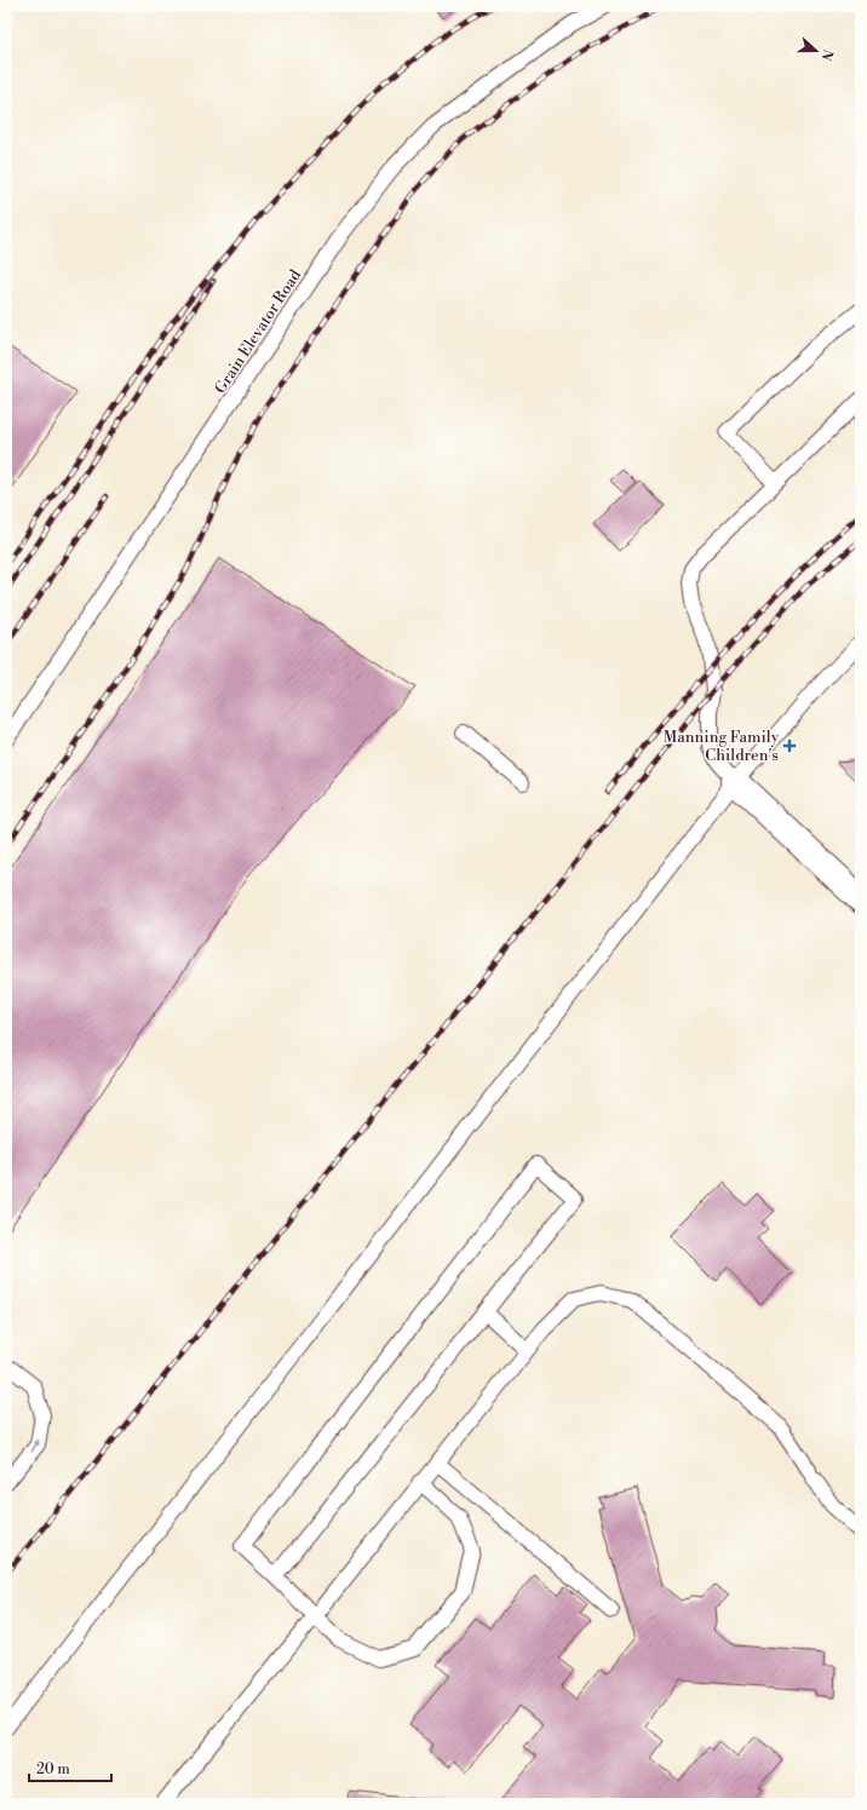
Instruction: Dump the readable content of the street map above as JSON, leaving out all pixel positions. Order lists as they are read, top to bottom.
{
  "streets": {
    "lane": ["Grain Elevator Road"]
  },
  "places": {
    "health": ["Manning Family Children's"]
  },
  "scale_bar": "20 m",
  "north": "right"
}
